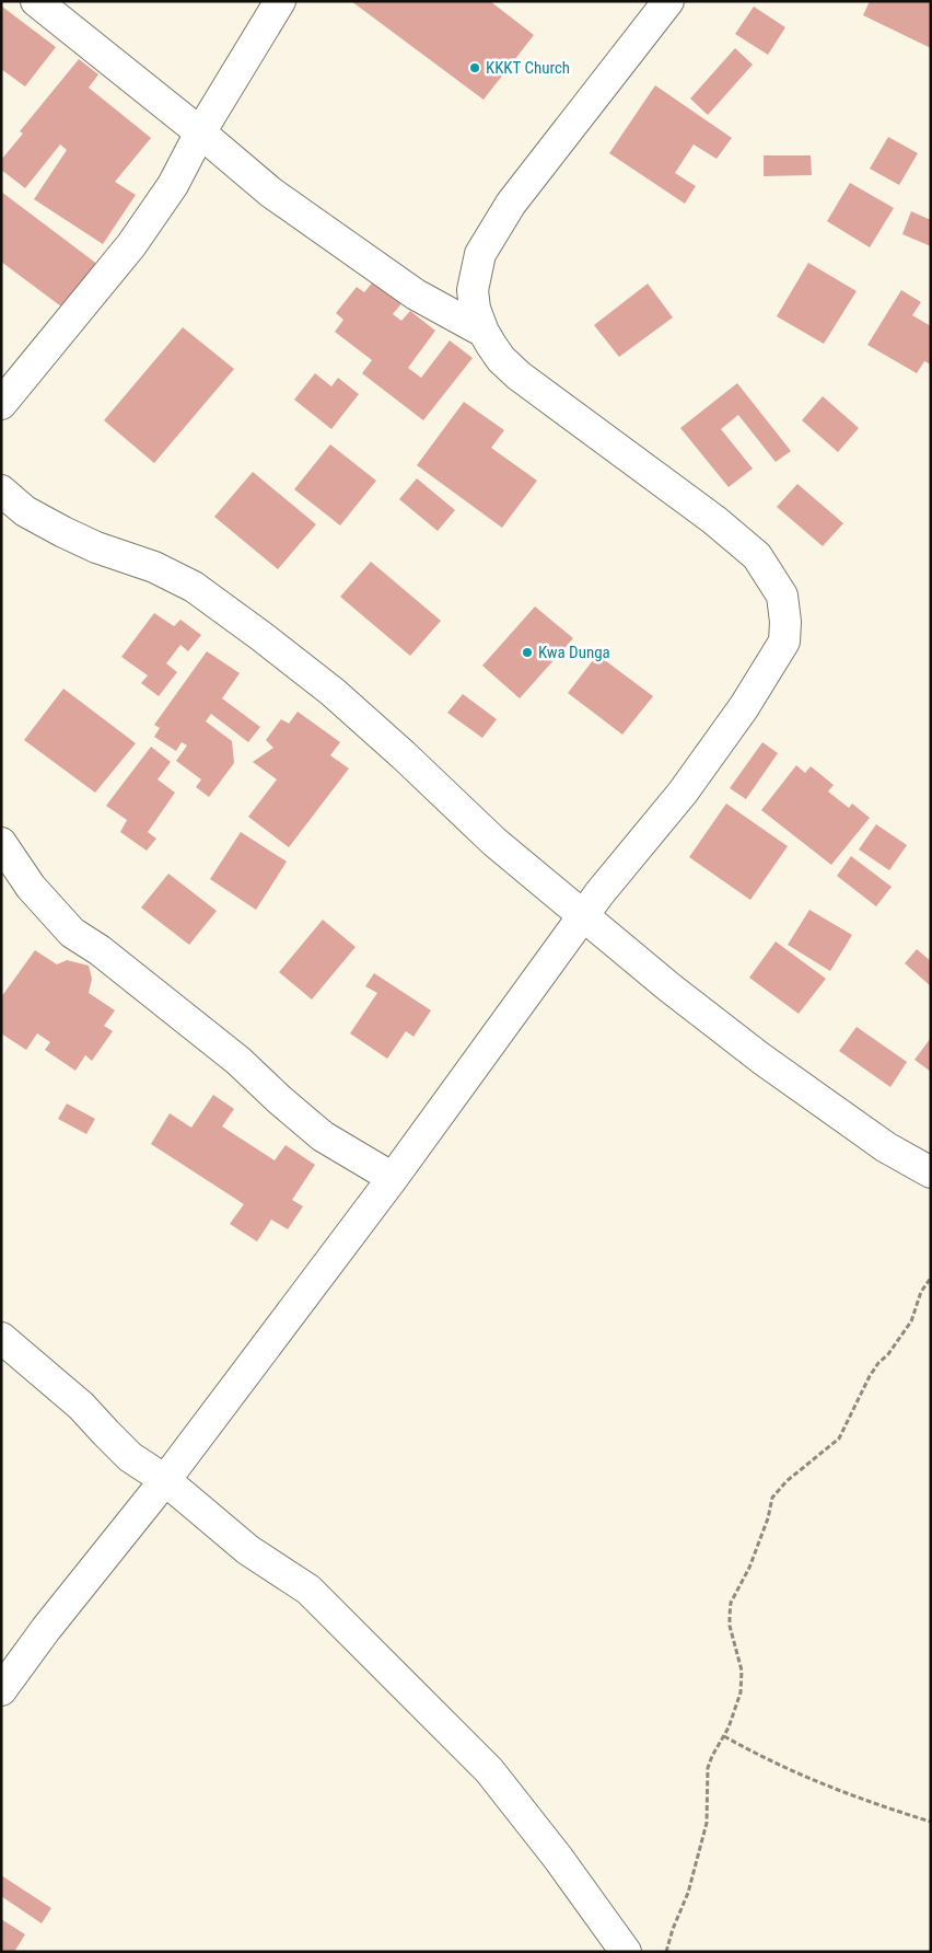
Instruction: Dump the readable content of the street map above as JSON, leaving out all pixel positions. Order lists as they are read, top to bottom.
{
  "places": ["KKKT Church", "Kwa Dunga"]
}
